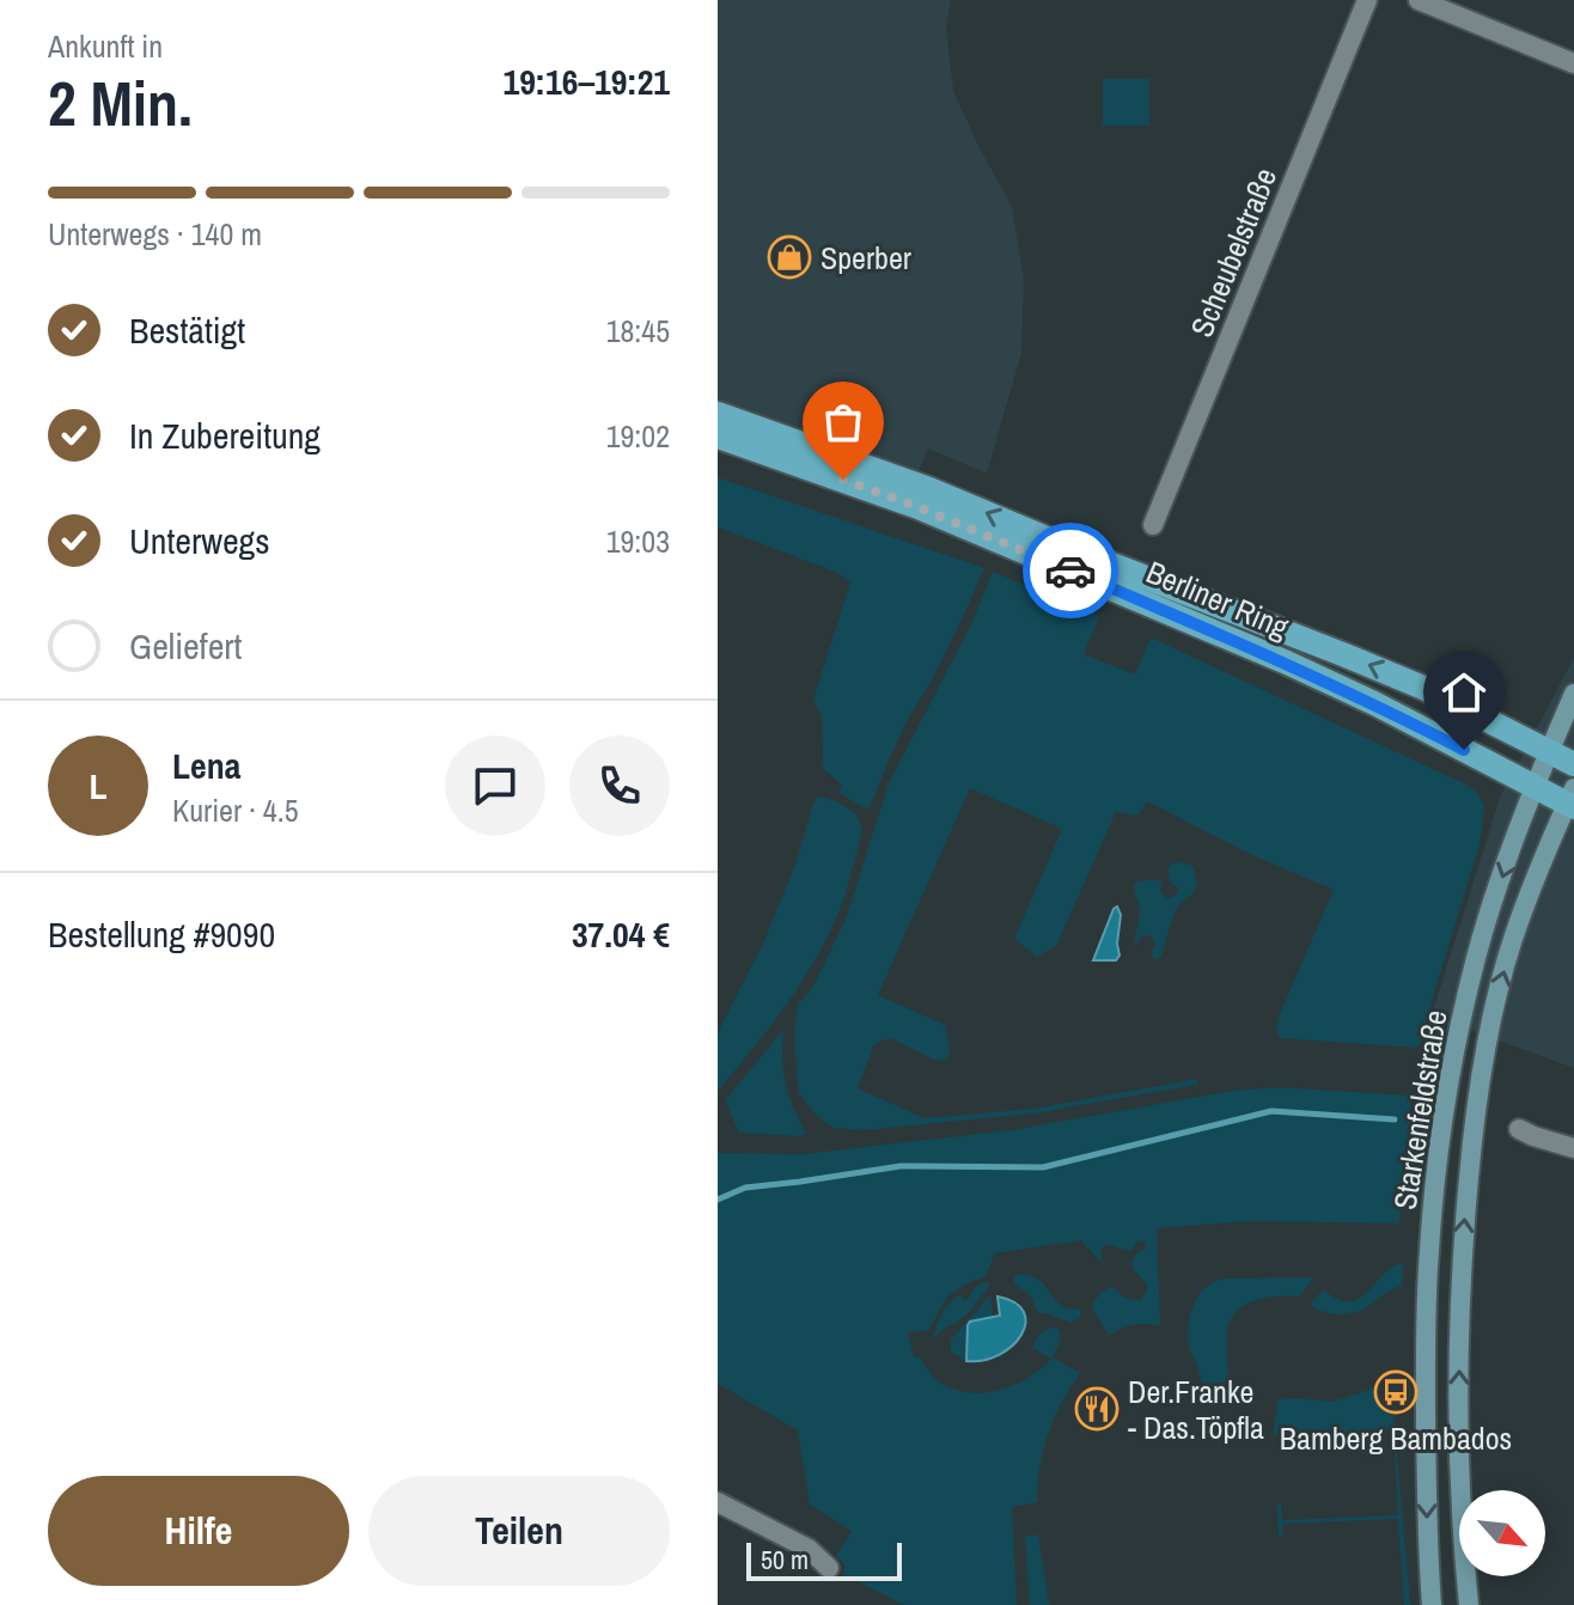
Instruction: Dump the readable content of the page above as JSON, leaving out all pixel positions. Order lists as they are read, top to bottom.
{
  "streets": {
    "main road": ["Berliner Ring", "Starkenfeldstraße"],
    "street": ["Scheubelstraße"]
  },
  "crossings": [
    ["Berliner Ring", "Starkenfeldstraße"]
  ],
  "places": {
    "shop": ["Sperber"],
    "bus stop": ["Bamberg Bambados"],
    "restaurant": ["Der.Franke - Das.Töpfla"]
  },
  "scale_bar": "50 m",
  "north": "bottom right",
  "page": {
    "heading": ["2 Min.", "Ankunft in", "19:16–19:21"],
    "panel": [
      "Lena",
      "Kurier · 4.5",
      "Bestellung #9090",
      "37.04 €"
    ],
    "bar": "Unterwegs · 140 m",
    "list": [
      ["Bestätigt", "18:45"],
      ["In Zubereitung", "19:02"],
      ["Unterwegs", "19:03"],
      "Geliefert"
    ],
    "round": "L",
    "buttons": ["Hilfe", "Teilen"],
    "scale": "50 m"
  }
}
